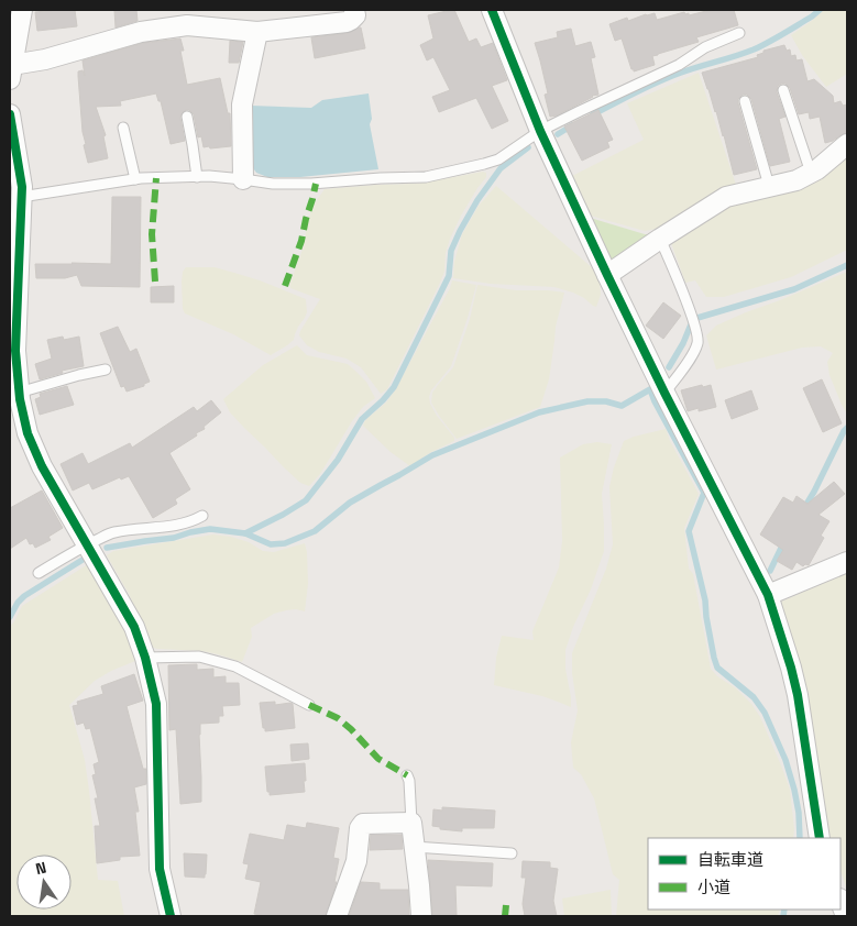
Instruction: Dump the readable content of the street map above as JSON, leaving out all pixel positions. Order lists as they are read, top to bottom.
{
  "legend": ["自転車道", "小道"],
  "north": "top"
}
